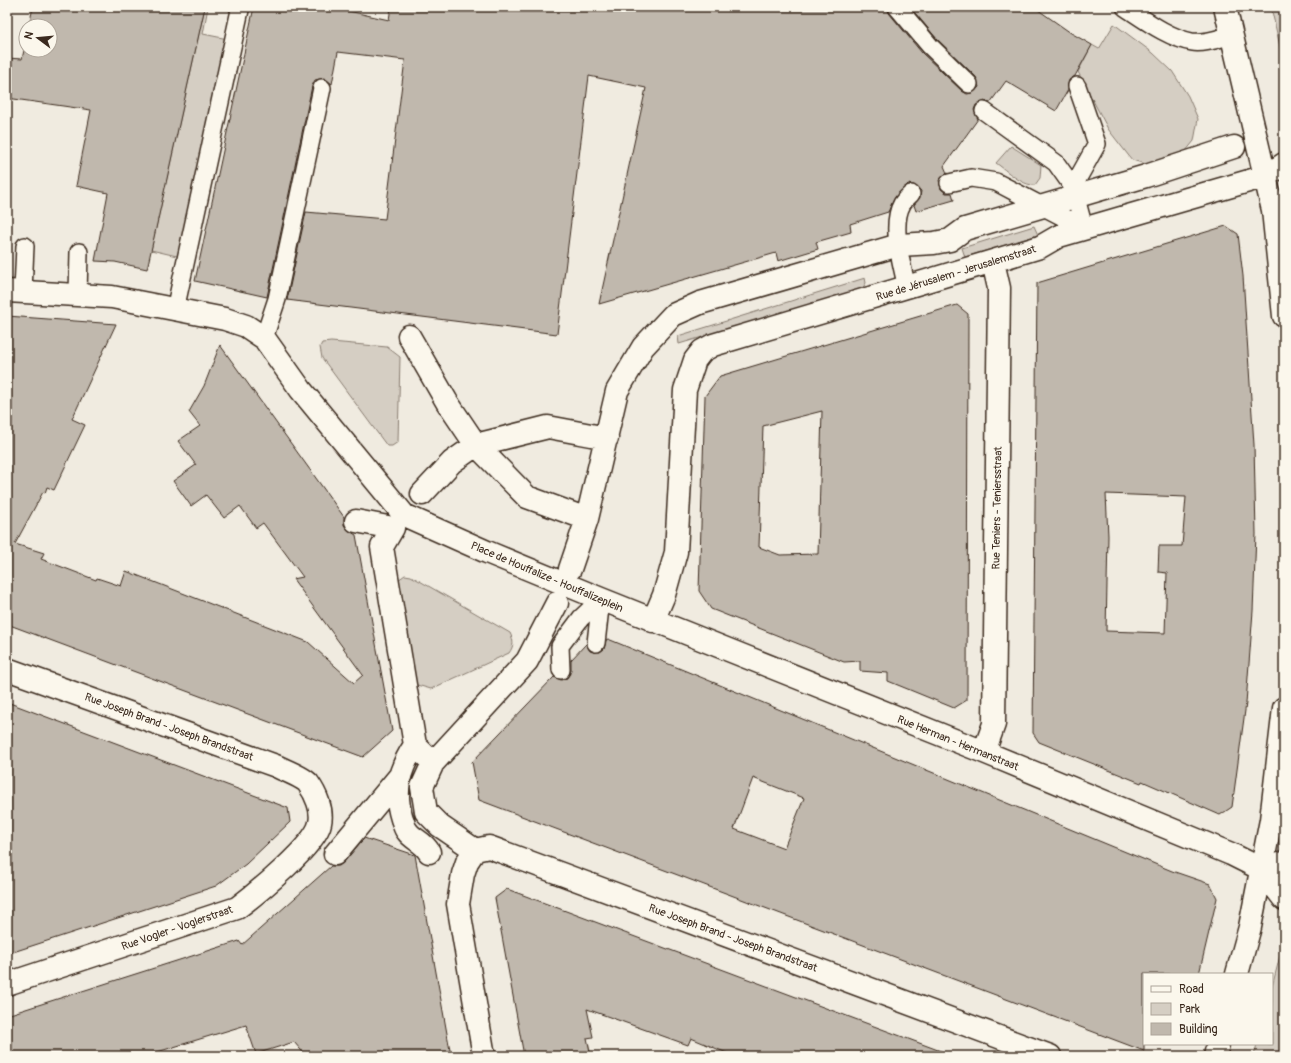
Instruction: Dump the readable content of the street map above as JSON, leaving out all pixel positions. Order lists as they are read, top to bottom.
{
  "streets": {
    "street": [
      "Rue de Jérusalem - Jerusalemstraat",
      "Rue Teniers - Teniersstraat",
      "Place de Houffalize - Houffalizeplein",
      "Rue Joseph Brand - Joseph Brandstraat",
      "Rue Herman - Hermanstraat",
      "Rue Vogler - Voglerstraat"
    ]
  },
  "crossings": [
    ["Rue de Jérusalem - Jerusalemstraat", "Rue Teniers - Teniersstraat"],
    ["Rue de Jérusalem - Jerusalemstraat", "Place de Houffalize - Houffalizeplein"],
    ["Rue de Jérusalem - Jerusalemstraat", "Rue Herman - Hermanstraat"],
    ["Rue Teniers - Teniersstraat", "Rue Herman - Hermanstraat"],
    ["Place de Houffalize - Houffalizeplein", "Rue Joseph Brand - Joseph Brandstraat"],
    ["Place de Houffalize - Houffalizeplein", "Rue Herman - Hermanstraat"],
    ["Rue Joseph Brand - Joseph Brandstraat", "Rue Vogler - Voglerstraat"]
  ],
  "legend": ["Road", "Park", "Building"],
  "north": "left"
}
